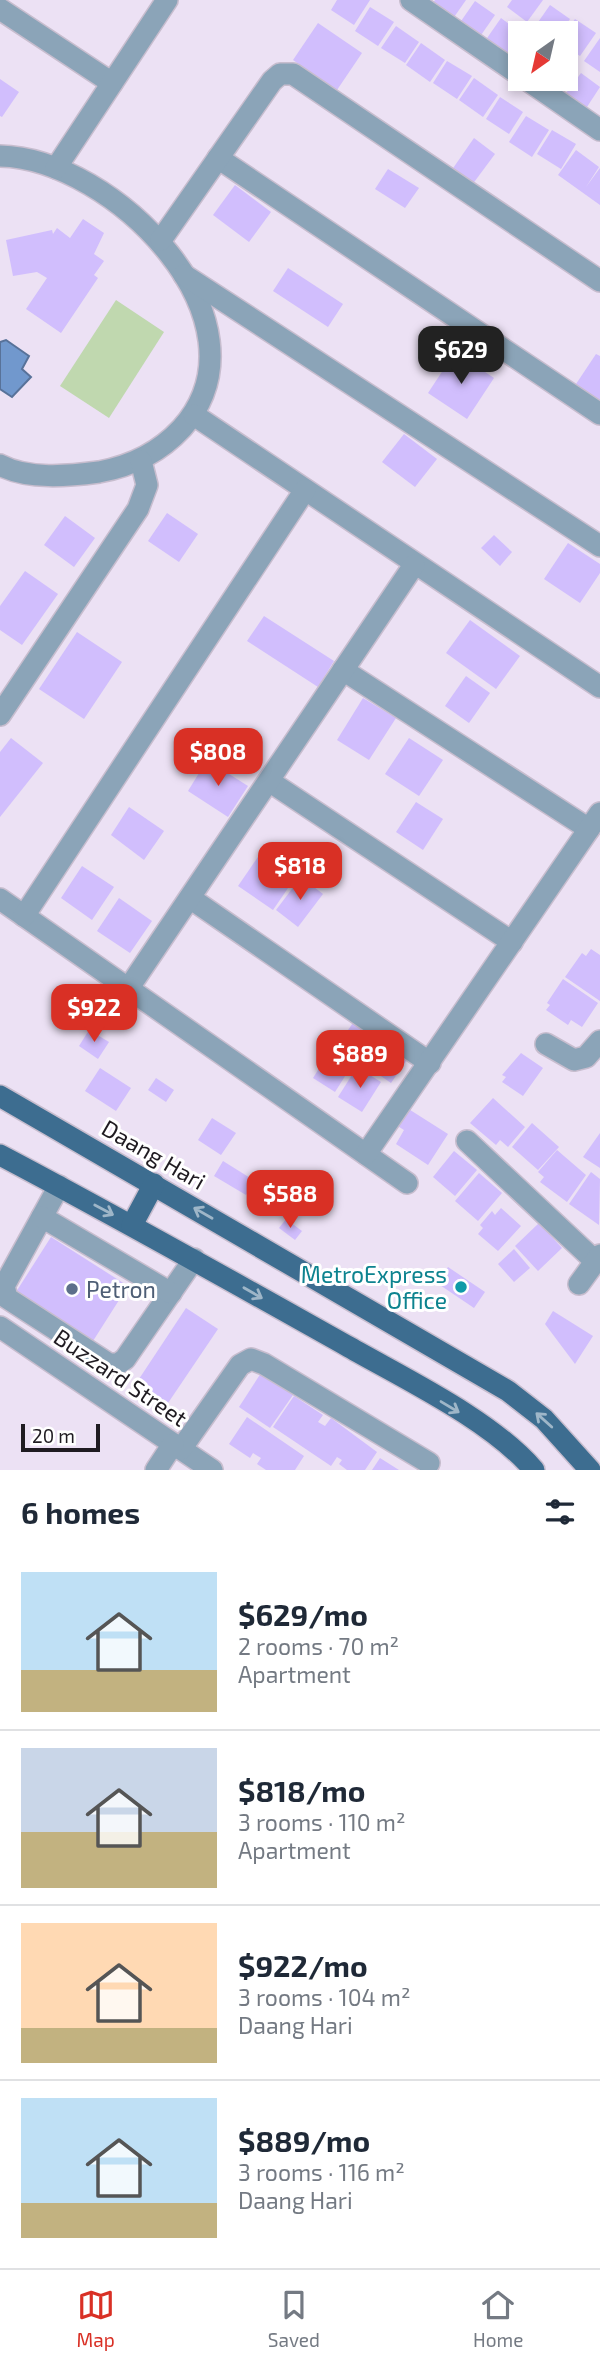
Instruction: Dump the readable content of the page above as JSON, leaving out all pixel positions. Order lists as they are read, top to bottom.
{
  "streets": {
    "main road": ["Daang Hari"],
    "street": ["Buzzard Street"]
  },
  "places": ["MetroExpress Office", "Petron"],
  "scale_bar": "20 m",
  "north": "bottom left",
  "page": {
    "price": [
      "$629",
      "$808",
      "$818",
      "$922",
      "$889",
      "$588"
    ],
    "scale": "20 m",
    "heading": "6 homes",
    "list": [
      {
        "name": "$629/mo",
        "note": "2 rooms · 70 m² · Apartment"
      },
      {
        "name": "$818/mo",
        "note": "3 rooms · 110 m² · Apartment"
      },
      {
        "name": "$922/mo",
        "note": "3 rooms · 104 m² · Daang Hari"
      },
      {
        "name": "$889/mo",
        "note": "3 rooms · 116 m² · Daang Hari"
      }
    ],
    "tabs": ["Map", "Saved", "Home"]
  }
}
